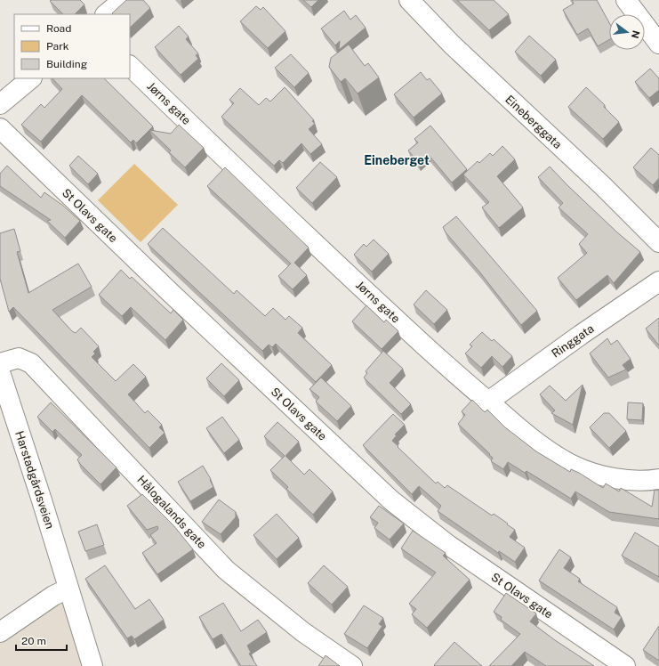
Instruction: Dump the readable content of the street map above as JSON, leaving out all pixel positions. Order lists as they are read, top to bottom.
{
  "streets": {
    "street": [
      "Jørns gate",
      "Eineberggata",
      "St Olavs gate",
      "Ringgata",
      "Harstadgårdsveien",
      "Hålogalands gate"
    ]
  },
  "crossings": [
    ["Jørns gate", "Ringgata"]
  ],
  "districts": ["Eineberget"],
  "legend": ["Road", "Park", "Building"],
  "scale_bar": "20 m",
  "north": "right"
}
